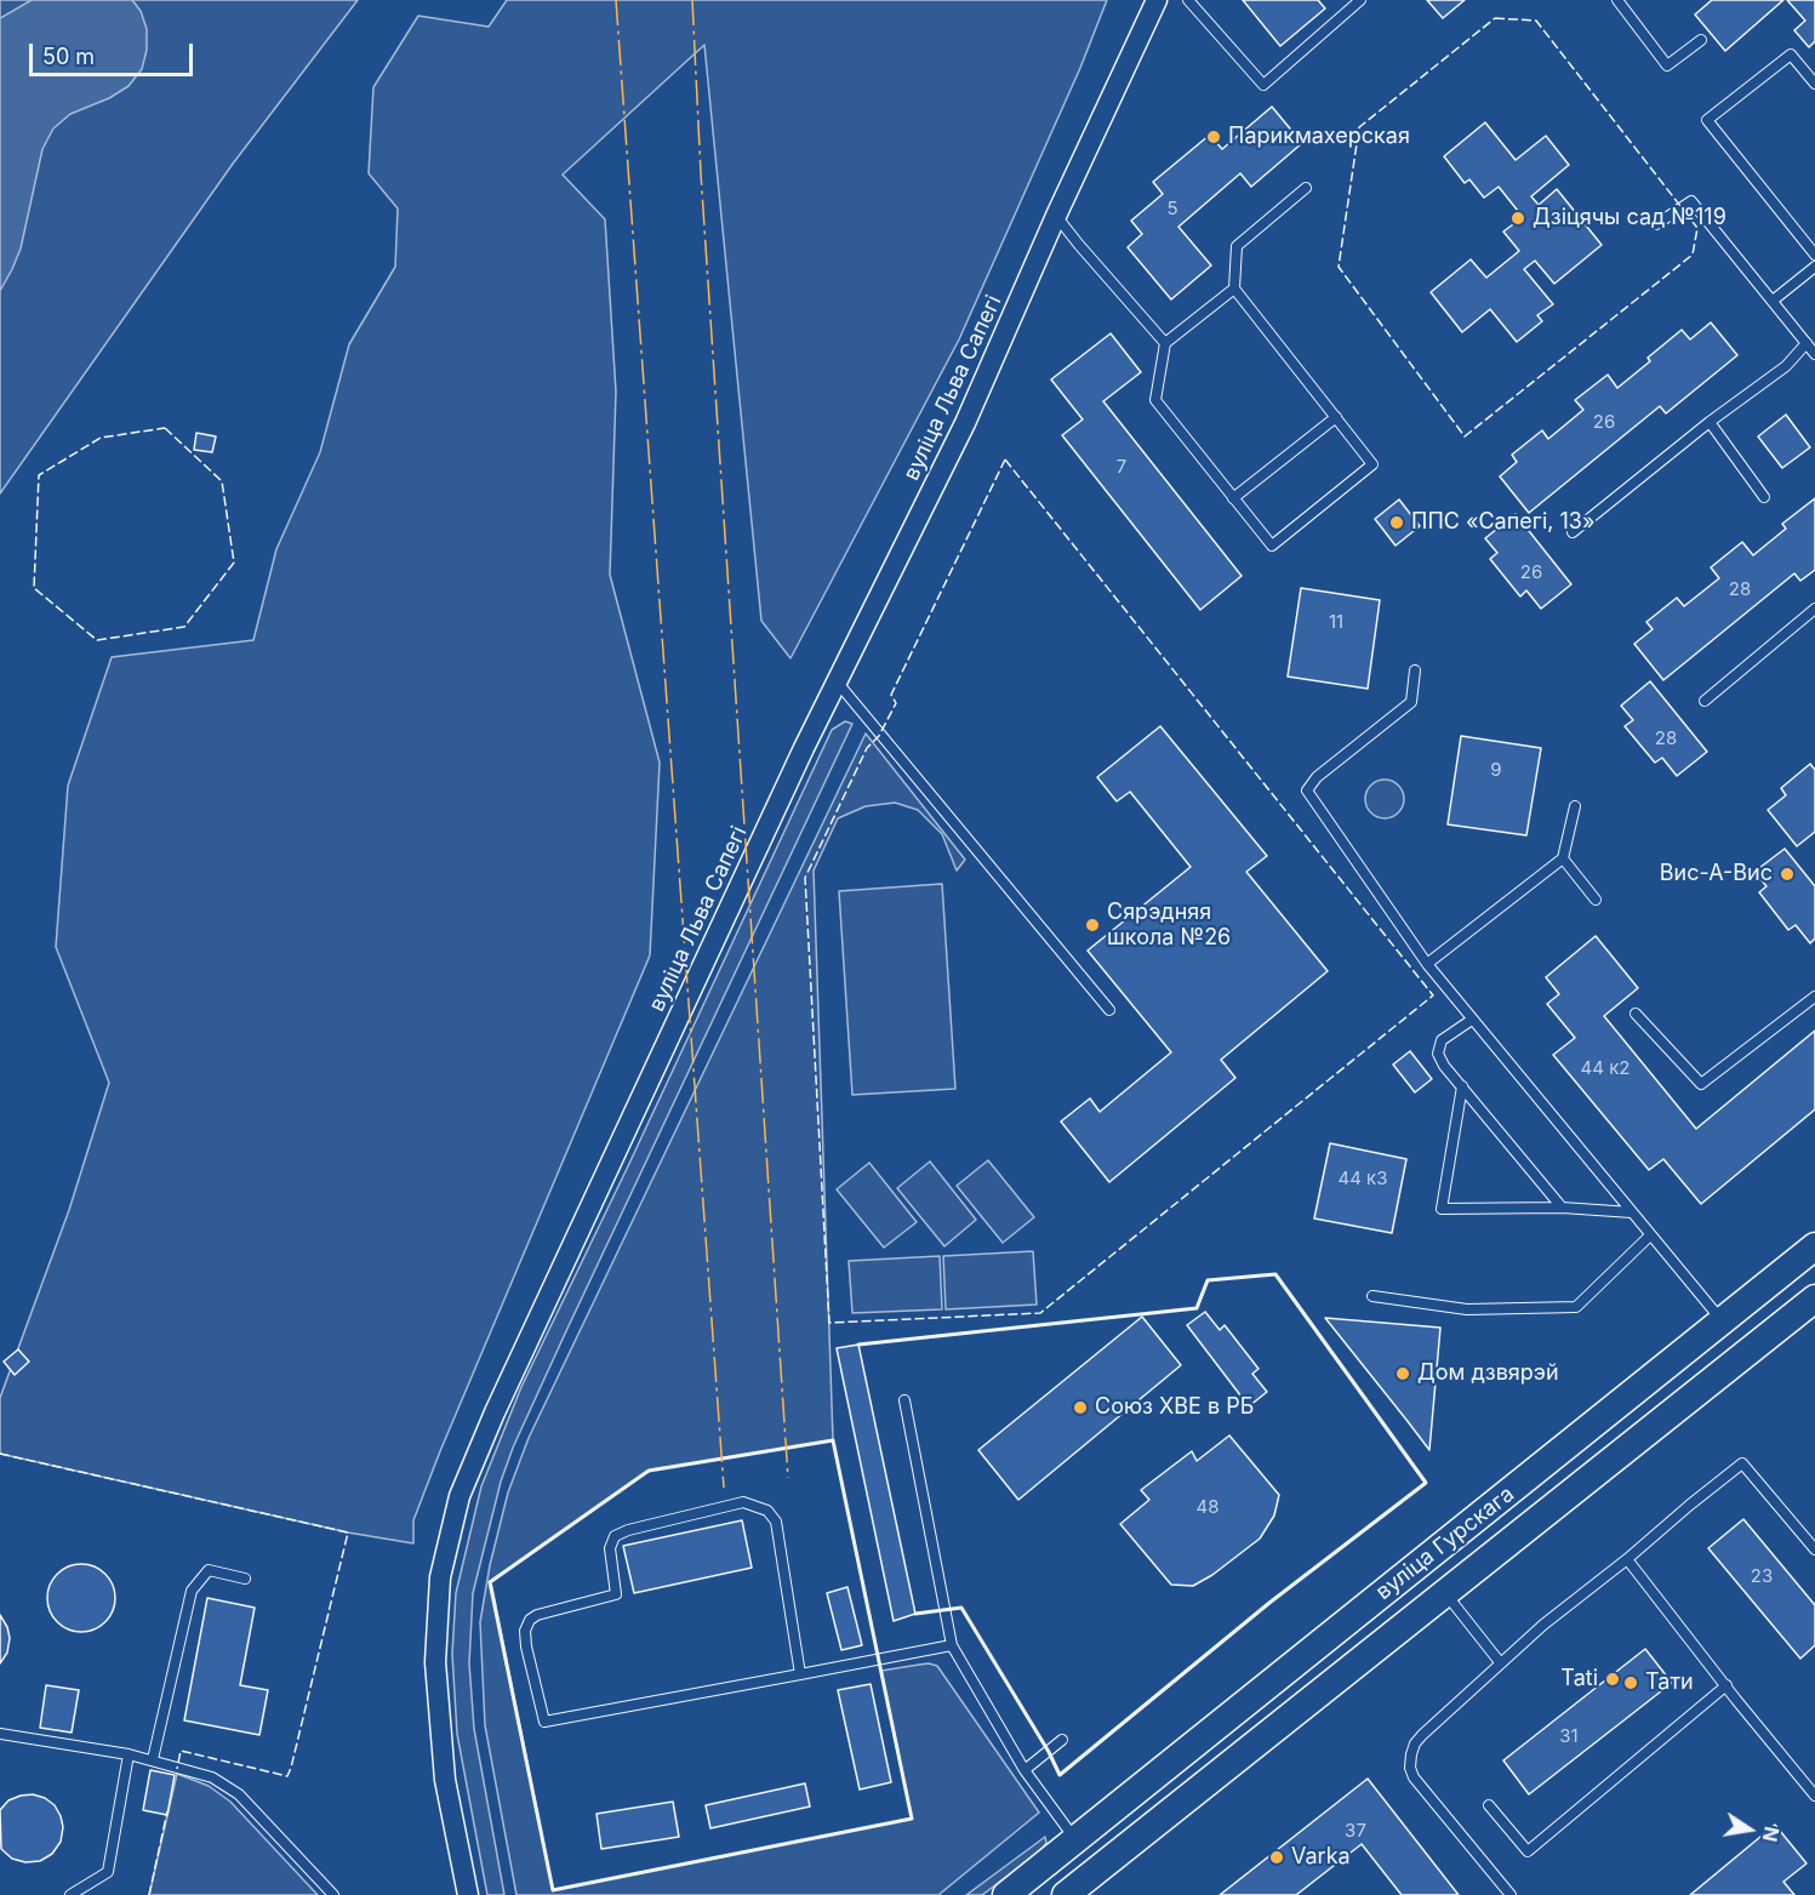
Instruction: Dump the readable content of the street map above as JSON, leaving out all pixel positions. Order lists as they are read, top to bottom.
{
  "streets": {
    "main road": ["вуліца Гурскага"],
    "street": ["вуліца Льва Сапегі"]
  },
  "places": [
    "Парикмахерская",
    "Дзіцячы сад №119",
    "ППС «Сапегі, 13»",
    "Вис-А-Вис",
    "Сярэдняя школа №26",
    "Дом дзвярэй",
    "Союз ХВЕ в РБ",
    "Tati",
    "Тати",
    "Varka"
  ],
  "house_numbers": [
    "5",
    "26",
    "7",
    "26",
    "28",
    "11",
    "28",
    "9",
    "44 к2",
    "44 к3",
    "48",
    "23",
    "31",
    "37"
  ],
  "scale_bar": "50 m",
  "north": "right"
}
